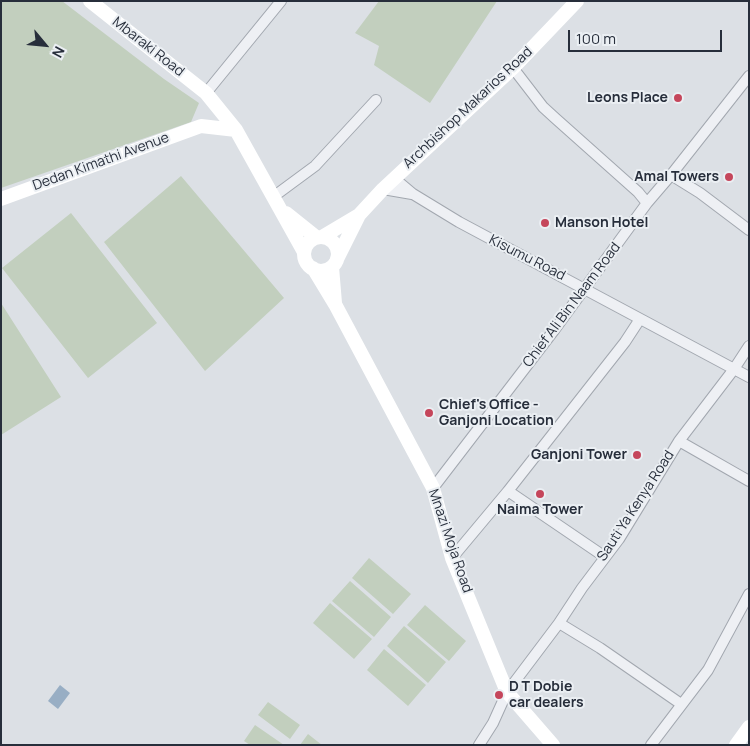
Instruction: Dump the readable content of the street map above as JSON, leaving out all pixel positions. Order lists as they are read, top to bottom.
{
  "streets": {
    "main road": [
      "Mbaraki Road",
      "Archbishop Makarios Road",
      "Dedan Kimathi Avenue",
      "Mnazi Moja Road"
    ],
    "street": ["Kisumu Road", "Chief Ali Bin Naam Road", "Sauti Ya Kenya Road"]
  },
  "crossings": [
    ["Archbishop Makarios Road", "Kisumu Road"],
    ["Kisumu Road", "Chief Ali Bin Naam Road"],
    ["Kisumu Road", "Sauti Ya Kenya Road"],
    ["Chief Ali Bin Naam Road", "Mnazi Moja Road"],
    ["Sauti Ya Kenya Road", "Mnazi Moja Road"]
  ],
  "places": [
    "Leons Place",
    "Amal Towers",
    "Manson Hotel",
    "Chief's Office - Ganjoni Location",
    "Ganjoni Tower",
    "Naima Tower",
    "D T Dobie car dealers"
  ],
  "scale_bar": "100 m",
  "north": "bottom right"
}
